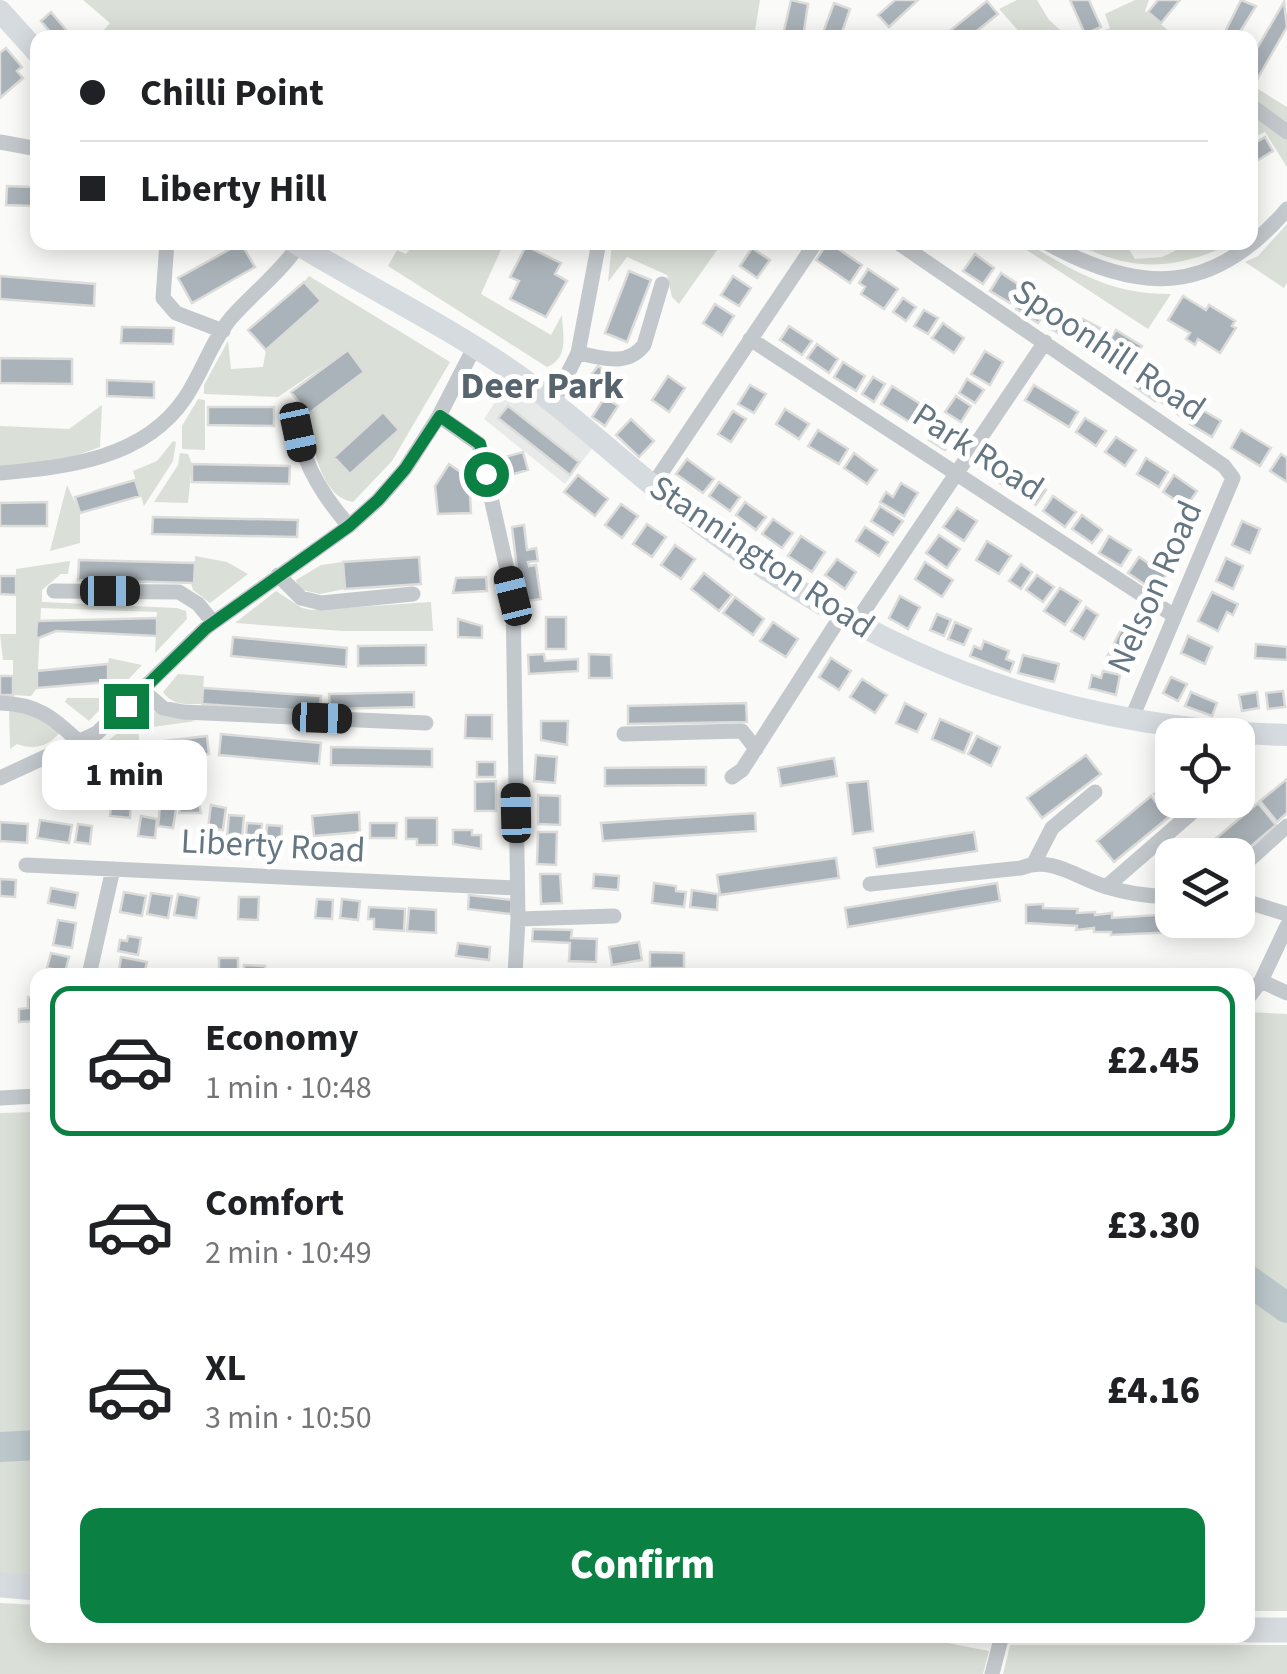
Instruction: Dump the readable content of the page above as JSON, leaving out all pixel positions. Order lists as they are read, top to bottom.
{
  "streets": {
    "main road": ["Stannington Road"],
    "street": [
      "Spoonhill Road",
      "Park Road",
      "Nelson Road",
      "Liberty Road"
    ]
  },
  "crossings": [
    ["Spoonhill Road", "Nelson Road"],
    ["Park Road", "Nelson Road"],
    ["Stannington Road", "Nelson Road"]
  ],
  "districts": ["Deer Park"],
  "page": {
    "banner": ["Chilli Point", "Liberty Hill"],
    "bubble": "1 min",
    "list": [
      {
        "name": "Economy",
        "note": "1 min · 10:48",
        "value": "£2.45"
      },
      {
        "name": "Comfort",
        "note": "2 min · 10:49",
        "value": "£3.30"
      },
      {
        "name": "XL",
        "note": "3 min · 10:50",
        "value": "£4.16"
      }
    ],
    "buttons": "Confirm"
  }
}
